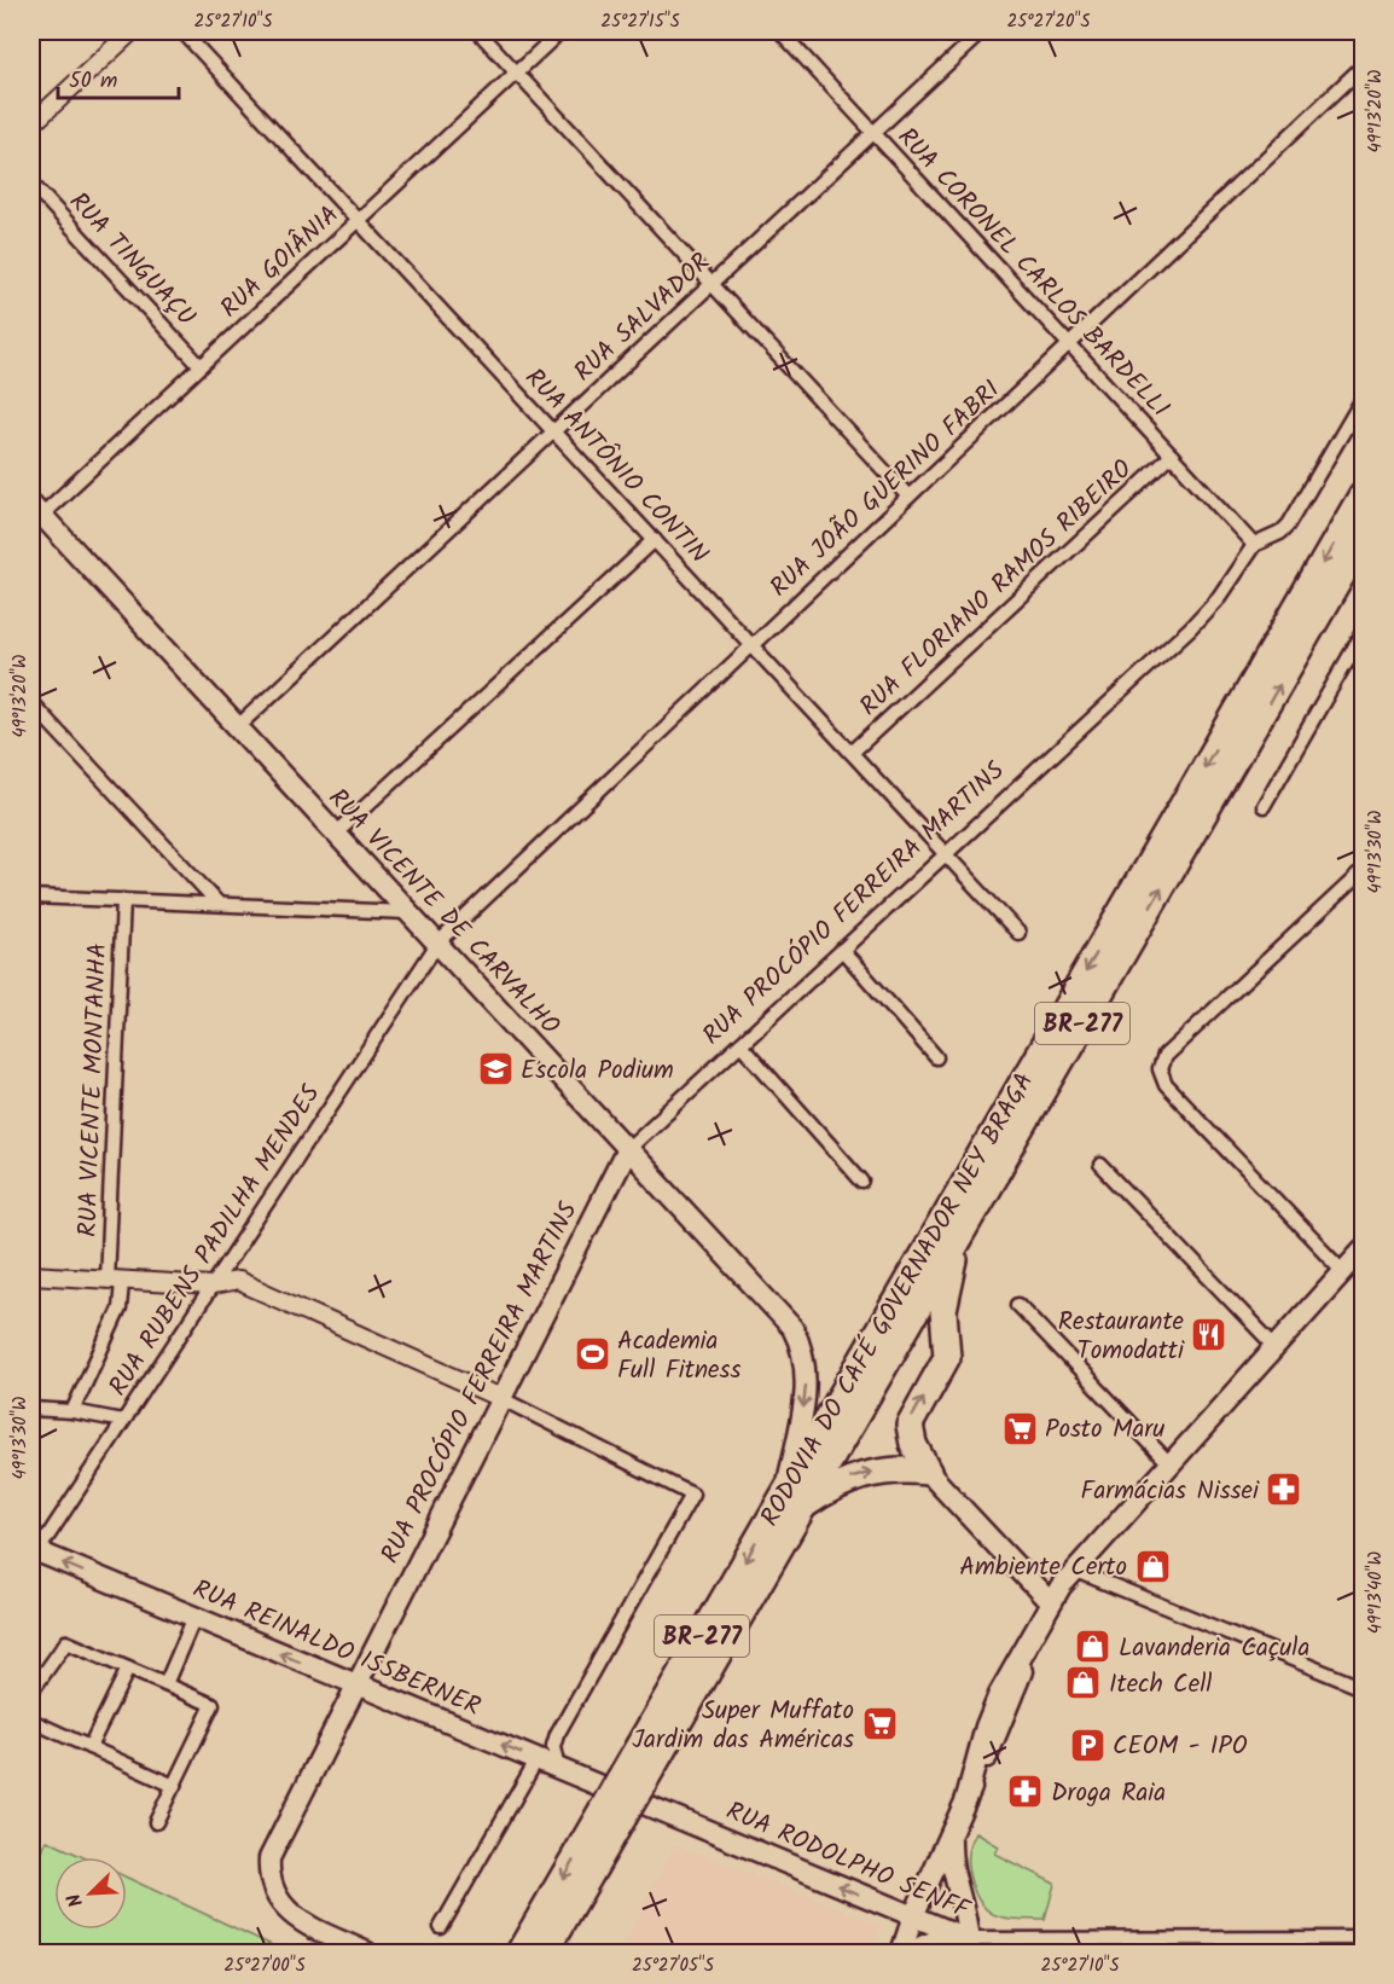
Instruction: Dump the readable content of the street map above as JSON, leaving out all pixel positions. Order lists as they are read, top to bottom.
{
  "streets": {
    "highway": ["BR-277", "RODOVIA DO CAFÉ GOVERNADOR NEY BRAGA"],
    "main road": [
      "RUA PROCÓPIO FERREIRA MARTINS",
      "RUA VICENTE DE CARVALHO",
      "RUA REINALDO ISSBERNER",
      "RUA RODOLPHO SENFF"
    ],
    "street": [
      "RUA TINGUAÇU",
      "RUA GOIÂNIA",
      "RUA CORONEL CARLOS BARDELLI",
      "RUA SALVADOR",
      "RUA ANTÔNIO CONTIN",
      "RUA JOÃO GUERINO FABRI",
      "RUA FLORIANO RAMOS RIBEIRO",
      "RUA VICENTE MONTANHA",
      "RUA RUBENS PADILHA MENDES"
    ]
  },
  "crossings": [
    ["RUA TINGUAÇU", "RUA GOIÂNIA"],
    ["RUA GOIÂNIA", "RUA ANTÔNIO CONTIN"],
    ["RUA GOIÂNIA", "RUA VICENTE DE CARVALHO"],
    ["RUA CORONEL CARLOS BARDELLI", "RUA SALVADOR"],
    ["RUA CORONEL CARLOS BARDELLI", "RUA JOÃO GUERINO FABRI"],
    ["RUA CORONEL CARLOS BARDELLI", "RUA FLORIANO RAMOS RIBEIRO"],
    ["RUA CORONEL CARLOS BARDELLI", "RUA PROCÓPIO FERREIRA MARTINS"],
    ["RUA SALVADOR", "RUA ANTÔNIO CONTIN"],
    ["RUA SALVADOR", "RUA VICENTE DE CARVALHO"],
    ["RUA ANTÔNIO CONTIN", "RUA JOÃO GUERINO FABRI"],
    ["RUA ANTÔNIO CONTIN", "RUA FLORIANO RAMOS RIBEIRO"],
    ["RUA ANTÔNIO CONTIN", "RUA PROCÓPIO FERREIRA MARTINS"],
    ["RUA JOÃO GUERINO FABRI", "RUA VICENTE DE CARVALHO"],
    ["RUA JOÃO GUERINO FABRI", "RUA RUBENS PADILHA MENDES"],
    ["RUA PROCÓPIO FERREIRA MARTINS", "RUA VICENTE DE CARVALHO"],
    ["RUA PROCÓPIO FERREIRA MARTINS", "RUA REINALDO ISSBERNER"],
    ["RUA VICENTE DE CARVALHO", "RUA RUBENS PADILHA MENDES"],
    ["RUA VICENTE DE CARVALHO", "RODOVIA DO CAFÉ GOVERNADOR NEY BRAGA"],
    ["RUA RUBENS PADILHA MENDES", "RUA REINALDO ISSBERNER"],
    ["RODOVIA DO CAFÉ GOVERNADOR NEY BRAGA", "RUA REINALDO ISSBERNER"],
    ["RODOVIA DO CAFÉ GOVERNADOR NEY BRAGA", "RUA RODOLPHO SENFF"],
    ["RUA REINALDO ISSBERNER", "RUA RODOLPHO SENFF"]
  ],
  "one_way": ["RUA REINALDO ISSBERNER", "RUA RODOLPHO SENFF"],
  "places": {
    "school or university": ["Escola Podium"],
    "restaurant": ["Restaurante Tomodatti"],
    "sports": ["Academia Full Fitness"],
    "supermarket": ["Posto Maru", "Super Muffato Jardim das Américas"],
    "pharmacy": ["Farmácias Nissei", "Droga Raia"],
    "shop": ["Ambiente Certo", "Lavanderia Caçula", "Itech Cell"],
    "parking": ["CEOM - IPO"]
  },
  "scale_bar": "50 m",
  "north": "bottom left",
  "coordinates": [
    "25°27'10\"S",
    "25°27'15\"S",
    "25°27'20\"S",
    "49°13'20\"W",
    "49°13'30\"W",
    "49°13'40\"W",
    "25°27'00\"S",
    "25°27'05\"S"
  ]
}
